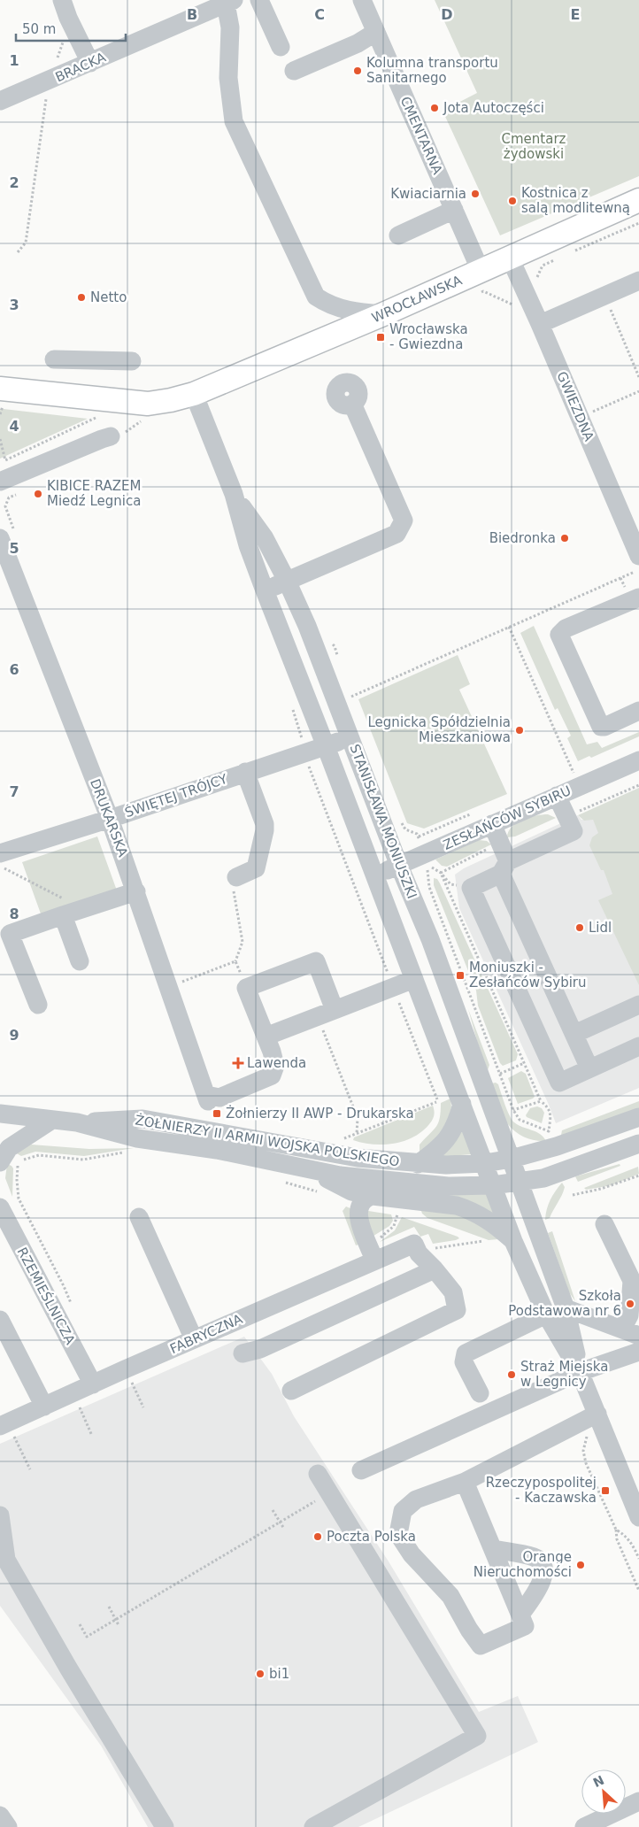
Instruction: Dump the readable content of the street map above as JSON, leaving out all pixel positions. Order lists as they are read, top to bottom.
{
  "streets": {
    "main road": ["WROCŁAWSKA"],
    "street": [
      "BRACKA",
      "CMENTARNA",
      "GWIEZDNA",
      "ŚWIĘTEJ TRÓJCY",
      "DRUKARSKA",
      "ZESŁAŃCÓW SYBIRU",
      "STANISŁAWA MONIUSZKI",
      "ŻOŁNIERZY II ARMII WOJSKA POLSKIEGO",
      "RZEMIEŚLNICZA",
      "FABRYCZNA"
    ]
  },
  "crossings": [
    ["CMENTARNA", "WROCŁAWSKA"],
    ["WROCŁAWSKA", "GWIEZDNA"],
    ["WROCŁAWSKA", "STANISŁAWA MONIUSZKI"],
    ["ŚWIĘTEJ TRÓJCY", "DRUKARSKA"],
    ["ŚWIĘTEJ TRÓJCY", "STANISŁAWA MONIUSZKI"],
    ["ZESŁAŃCÓW SYBIRU", "STANISŁAWA MONIUSZKI"],
    ["STANISŁAWA MONIUSZKI", "ŻOŁNIERZY II ARMII WOJSKA POLSKIEGO"],
    ["RZEMIEŚLNICZA", "FABRYCZNA"]
  ],
  "parks": ["Cmentarz żydowski"],
  "places": {
    "other": [
      "Kolumna transportu Sanitarnego",
      "Jota Autoczęści",
      "Kwiaciarnia",
      "Kostnica z salą modlitewną",
      "Netto",
      "KIBICE RAZEM Miedź Legnica",
      "Biedronka",
      "Legnicka Spółdzielnia Mieszkaniowa",
      "Lidl",
      "Szkoła Podstawowa nr 6",
      "Straż Miejska w Legnicy",
      "Poczta Polska",
      "Orange Nieruchomości",
      "bi1"
    ],
    "transit": [
      "Wrocławska - Gwiezdna",
      "Moniuszki - Zesłańców Sybiru",
      "Żołnierzy II AWP - Drukarska",
      "Rzeczypospolitej - Kaczawska"
    ],
    "health": ["Lawenda"]
  },
  "scale_bar": "50 m",
  "north": "top left",
  "grid": {
    "columns": [
      "B",
      "C",
      "D",
      "E"
    ],
    "rows": [
      "1",
      "2",
      "3",
      "4",
      "5",
      "6",
      "7",
      "8",
      "9"
    ]
  }
}
